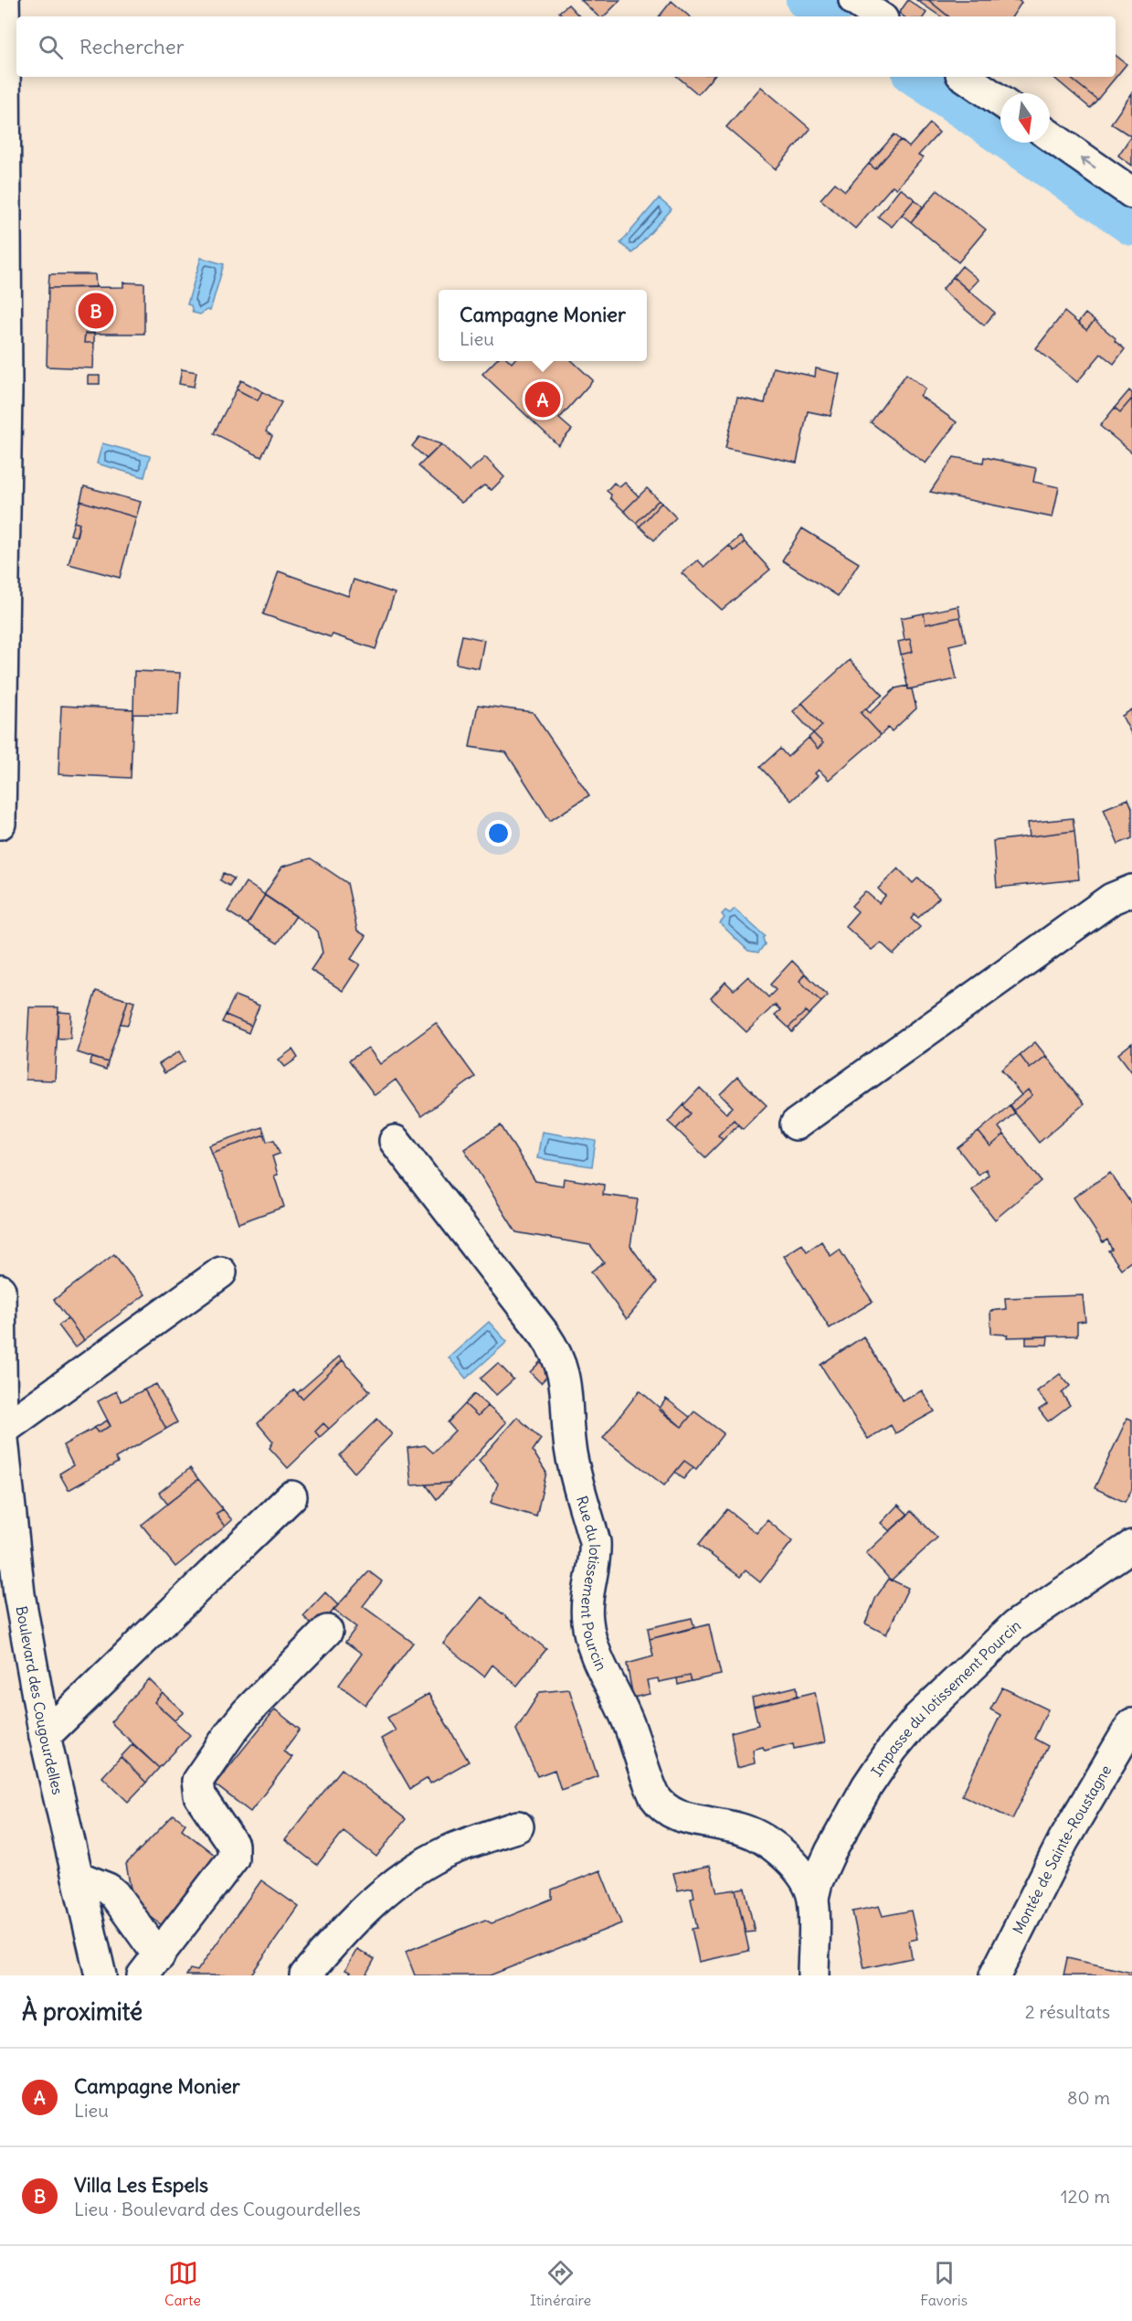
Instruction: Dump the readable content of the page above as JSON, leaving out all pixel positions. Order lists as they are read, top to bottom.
{
  "streets": {
    "street": [
      "Rue du lotissement Pourcin",
      "Boulevard des Cougourdelles",
      "Impasse du lotissement Pourcin",
      "Montée de Sainte-Roustagne"
    ]
  },
  "crossings": [
    ["Rue du lotissement Pourcin", "Impasse du lotissement Pourcin"]
  ],
  "north": "bottom",
  "page": {
    "search": "Rechercher",
    "popup": ["Campagne Monier", "Lieu"],
    "pins": ["B", "A"],
    "heading": ["À proximité", "2 résultats"],
    "list": [
      {
        "mark": "A",
        "name": "Campagne Monier",
        "note": "Lieu",
        "value": "80 m"
      },
      {
        "mark": "B",
        "name": "Villa Les Espels",
        "note": "Lieu · Boulevard des Cougourdelles",
        "value": "120 m"
      }
    ],
    "nav": ["Carte", "Itinéraire", "Favoris"]
  }
}
